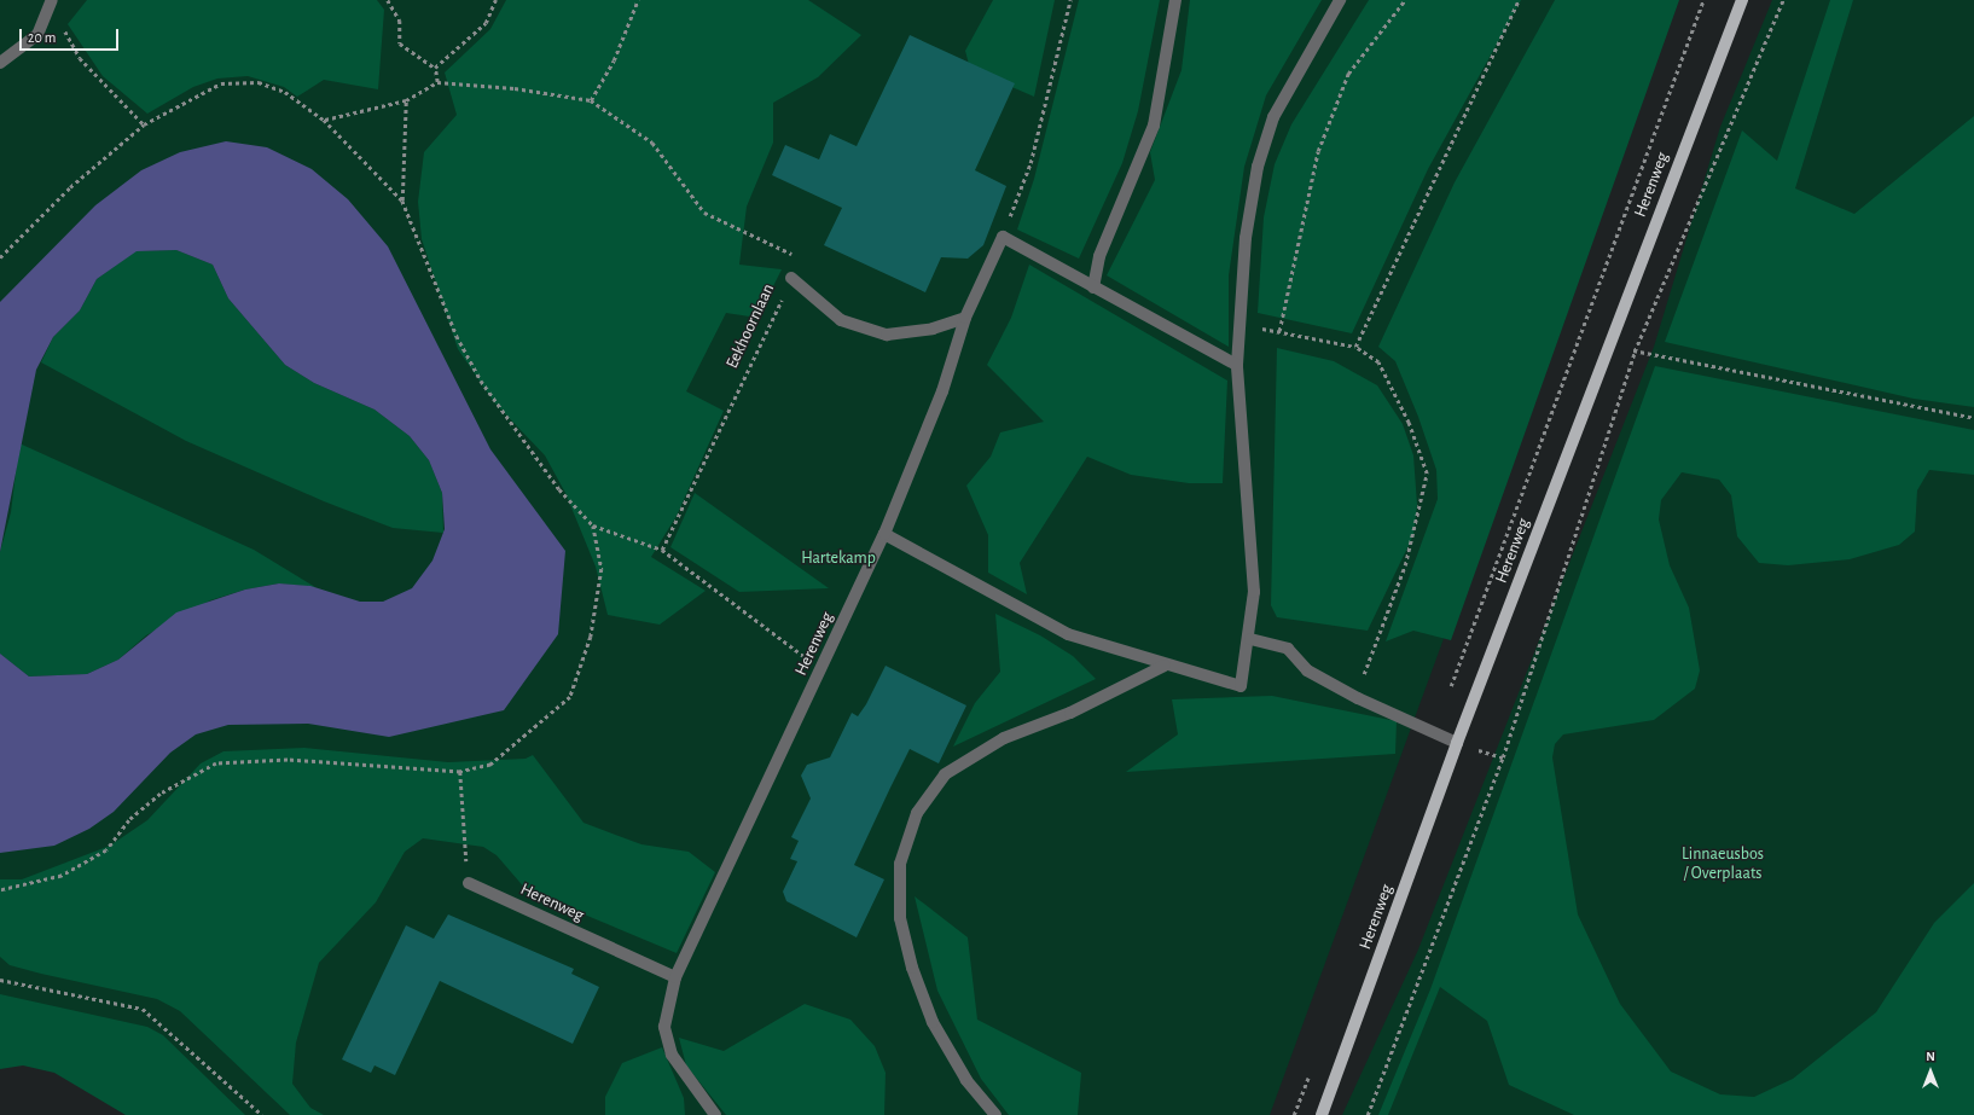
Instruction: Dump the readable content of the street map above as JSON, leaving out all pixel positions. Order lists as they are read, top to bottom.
{
  "streets": {
    "main road": ["Herenweg"],
    "lane": ["Eekhoornlaan"]
  },
  "crossings": [
    ["Herenweg", "Eekhoornlaan"]
  ],
  "parks": ["Hartekamp", "Linnaeusbos / Overplaats"],
  "scale_bar": "20 m",
  "north": "top"
}
